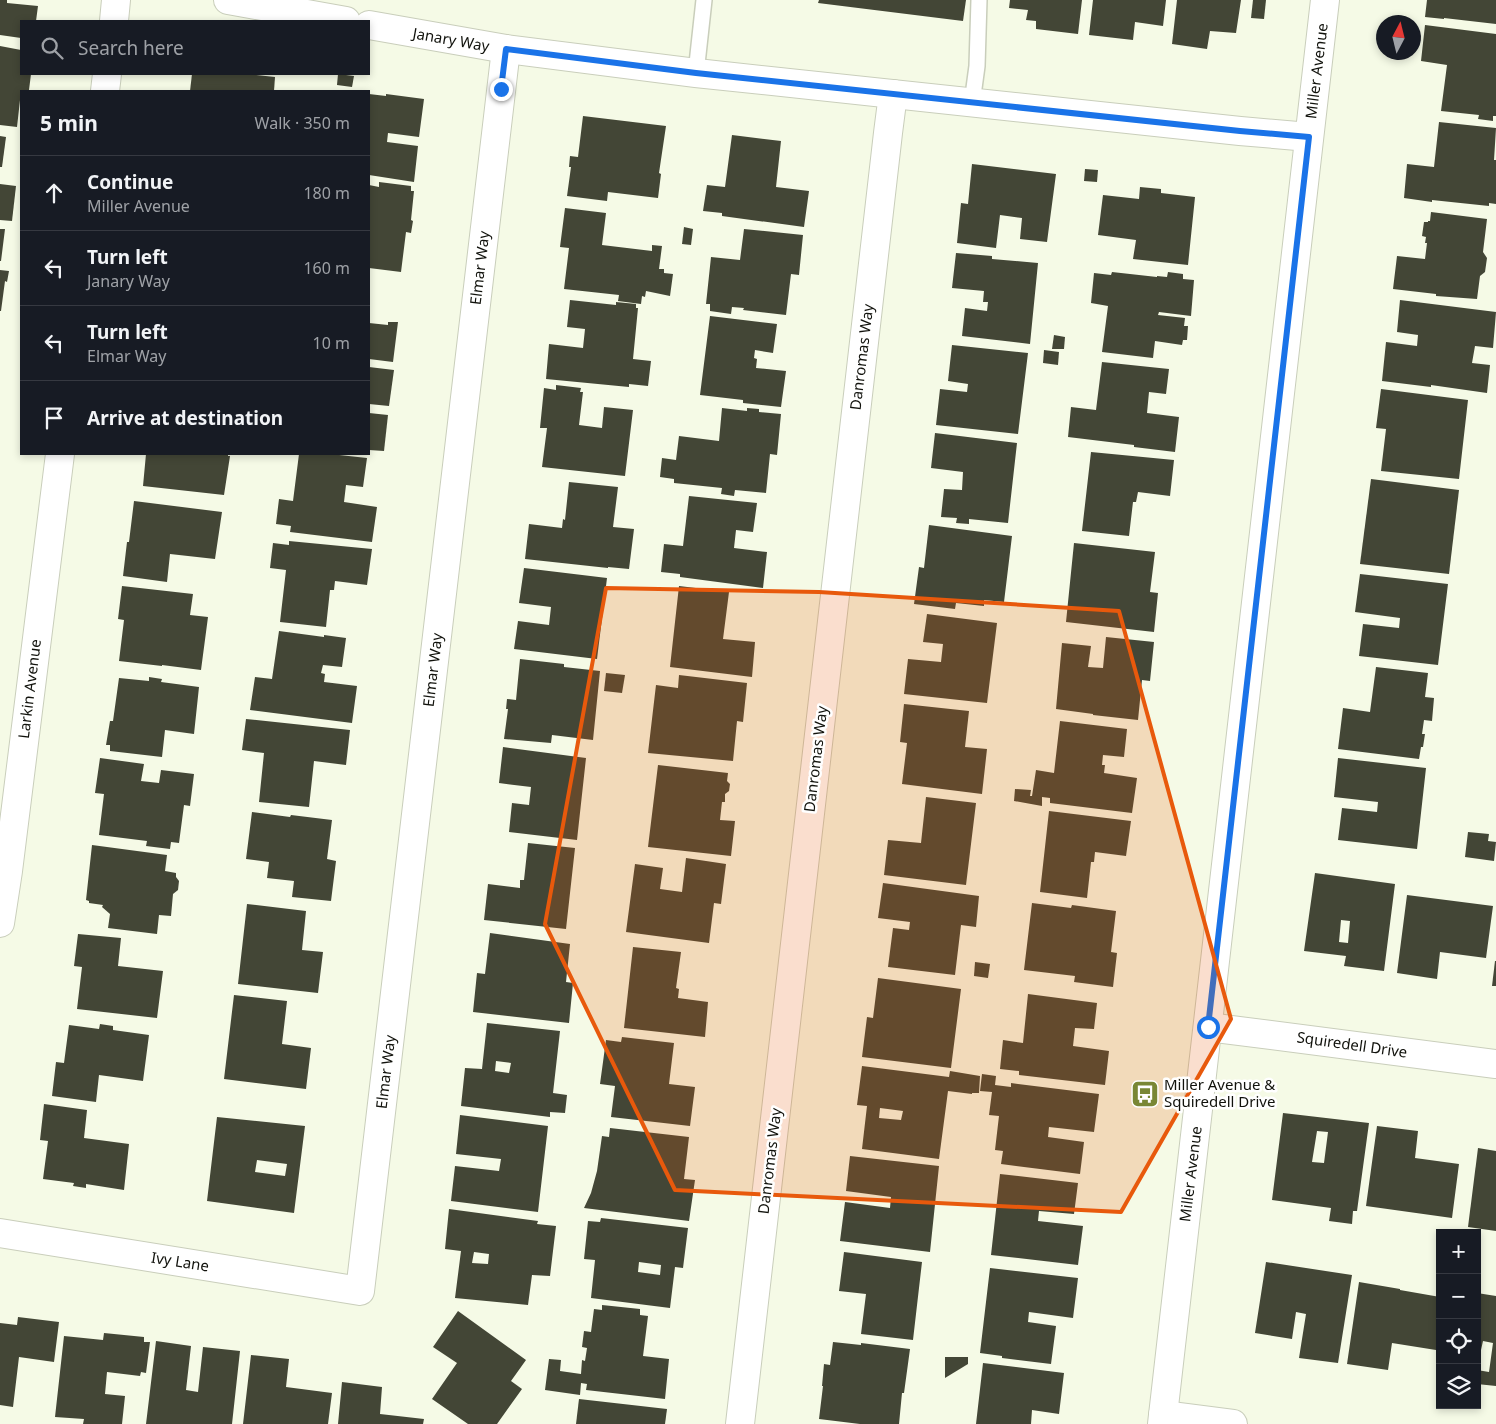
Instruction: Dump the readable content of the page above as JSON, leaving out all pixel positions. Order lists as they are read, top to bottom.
{
  "streets": {
    "street": [
      "Janary Way",
      "Miller Avenue",
      "Elmar Way",
      "Danromas Way",
      "Larkin Avenue",
      "Squiredell Drive",
      "Ivy Lane"
    ]
  },
  "crossings": [
    ["Janary Way", "Miller Avenue"],
    ["Janary Way", "Elmar Way"],
    ["Janary Way", "Danromas Way"],
    ["Miller Avenue", "Squiredell Drive"],
    ["Elmar Way", "Ivy Lane"]
  ],
  "places": {
    "bus stop": ["Miller Avenue & Squiredell Drive"]
  },
  "north": "top",
  "page": {
    "search": "Search here",
    "heading": ["5 min", "Walk · 350 m"],
    "list": [
      ["Continue", "Miller Avenue", "180 m"],
      ["Turn left", "Janary Way", "160 m"],
      ["Turn left", "Elmar Way", "10 m"],
      "Arrive at destination"
    ],
    "map_buttons": ["+", "−"]
  }
}
